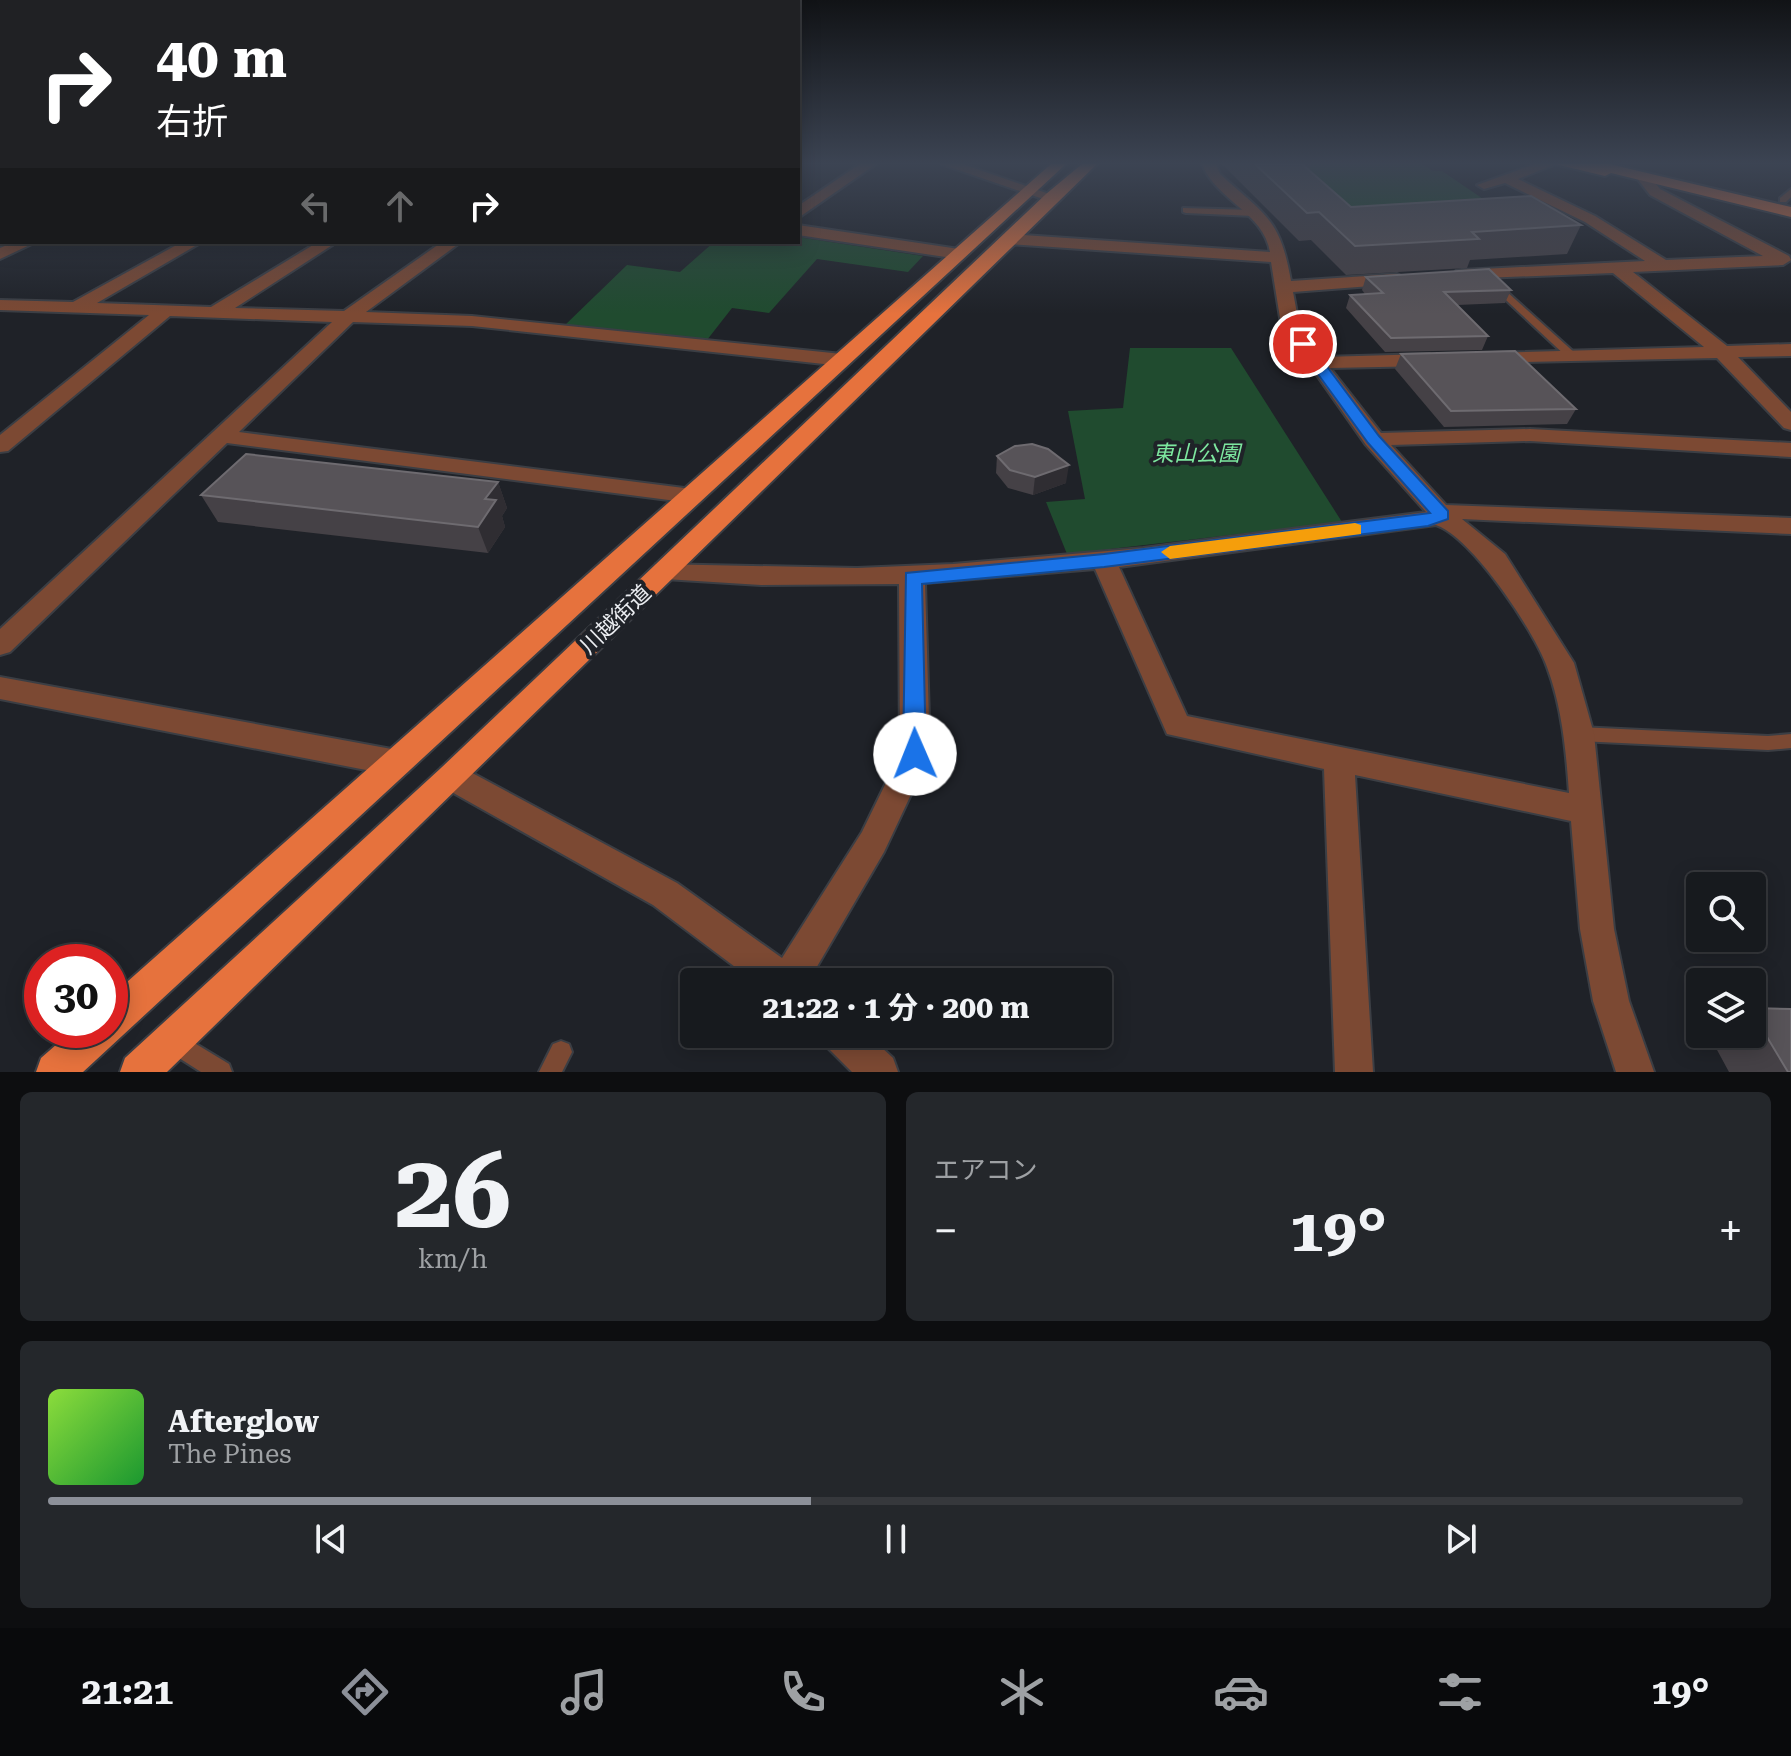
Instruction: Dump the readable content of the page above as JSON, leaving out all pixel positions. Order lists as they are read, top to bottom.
{
  "streets": {
    "highway": ["川越街道"]
  },
  "parks": ["東山公園"],
  "page": {
    "turn": ["40 m", "右折"],
    "limit": "30",
    "trip": "21:22 · 1 分 · 200 m",
    "tile": [
      ["26", "km/h"],
      "エアコン"
    ],
    "heat": ["−", "19°", "+"],
    "song": ["Afterglow", "The Pines"],
    "tabs": ["21:21", "19°"]
  }
}
